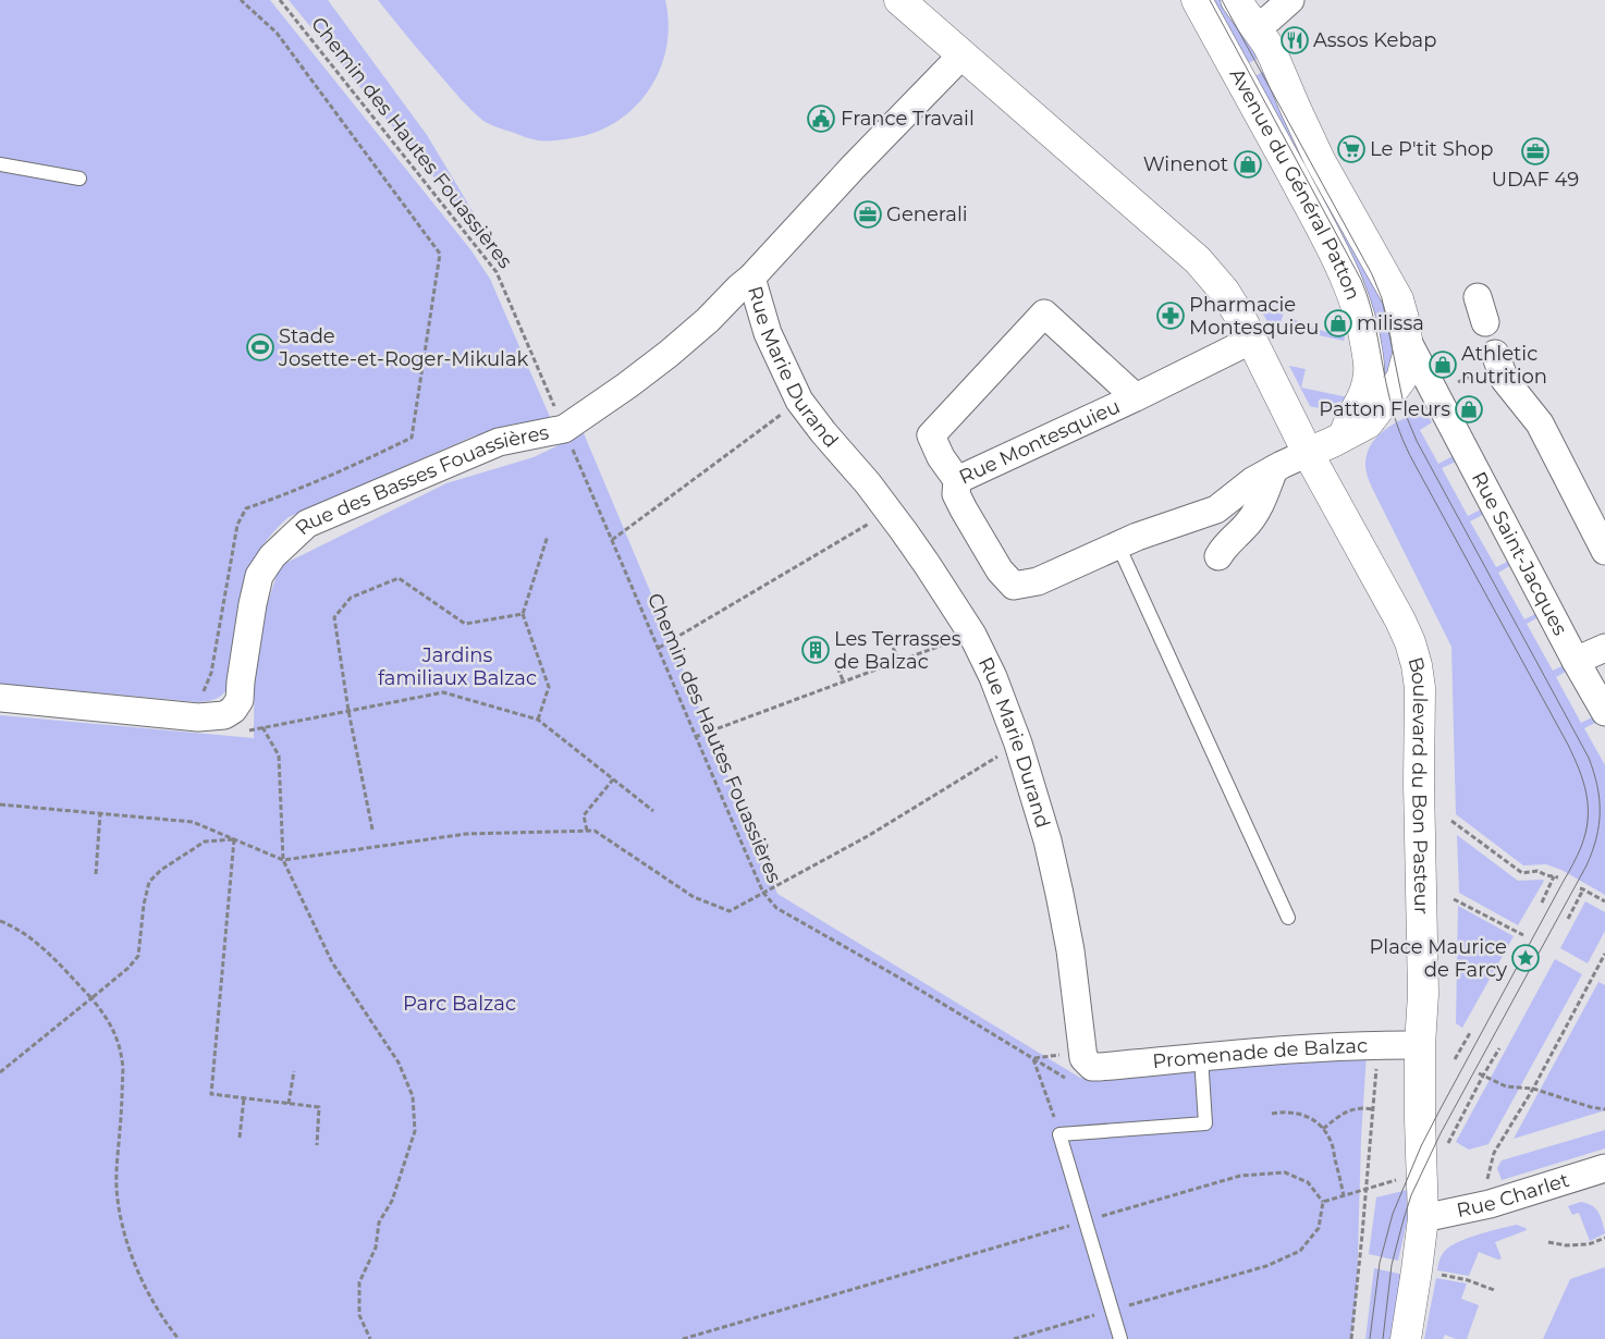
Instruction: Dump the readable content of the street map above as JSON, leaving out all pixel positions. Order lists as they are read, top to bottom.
{
  "streets": {
    "street": [
      "Avenue du Général Patton",
      "Rue Marie Durand",
      "Rue Montesquieu",
      "Rue des Basses Fouassières",
      "Rue Saint-Jacques",
      "Boulevard du Bon Pasteur",
      "Promenade de Balzac",
      "Rue Charlet"
    ],
    "path": ["Chemin des Hautes Fouassières"]
  },
  "crossings": [
    ["Chemin des Hautes Fouassières", "Rue des Basses Fouassières"],
    ["Avenue du Général Patton", "Rue Saint-Jacques"],
    ["Avenue du Général Patton", "Boulevard du Bon Pasteur"],
    ["Rue Marie Durand", "Rue des Basses Fouassières"],
    ["Rue Marie Durand", "Promenade de Balzac"],
    ["Boulevard du Bon Pasteur", "Promenade de Balzac"],
    ["Boulevard du Bon Pasteur", "Rue Charlet"]
  ],
  "parks": ["Jardins familiaux Balzac", "Parc Balzac"],
  "places": {
    "restaurant": ["Assos Kebap"],
    "public building": ["France Travail"],
    "supermarket": ["Le P'tit Shop"],
    "office": ["UDAF 49", "Generali"],
    "shop": [
      "Winenot",
      "milissa",
      "Athletic nutrition",
      "Patton Fleurs"
    ],
    "pharmacy": ["Pharmacie Montesquieu"],
    "sports": ["Stade Josette-et-Roger-Mikulak"],
    "building": ["Les Terrasses de Balzac"],
    "place": ["Place Maurice de Farcy"]
  }
}
